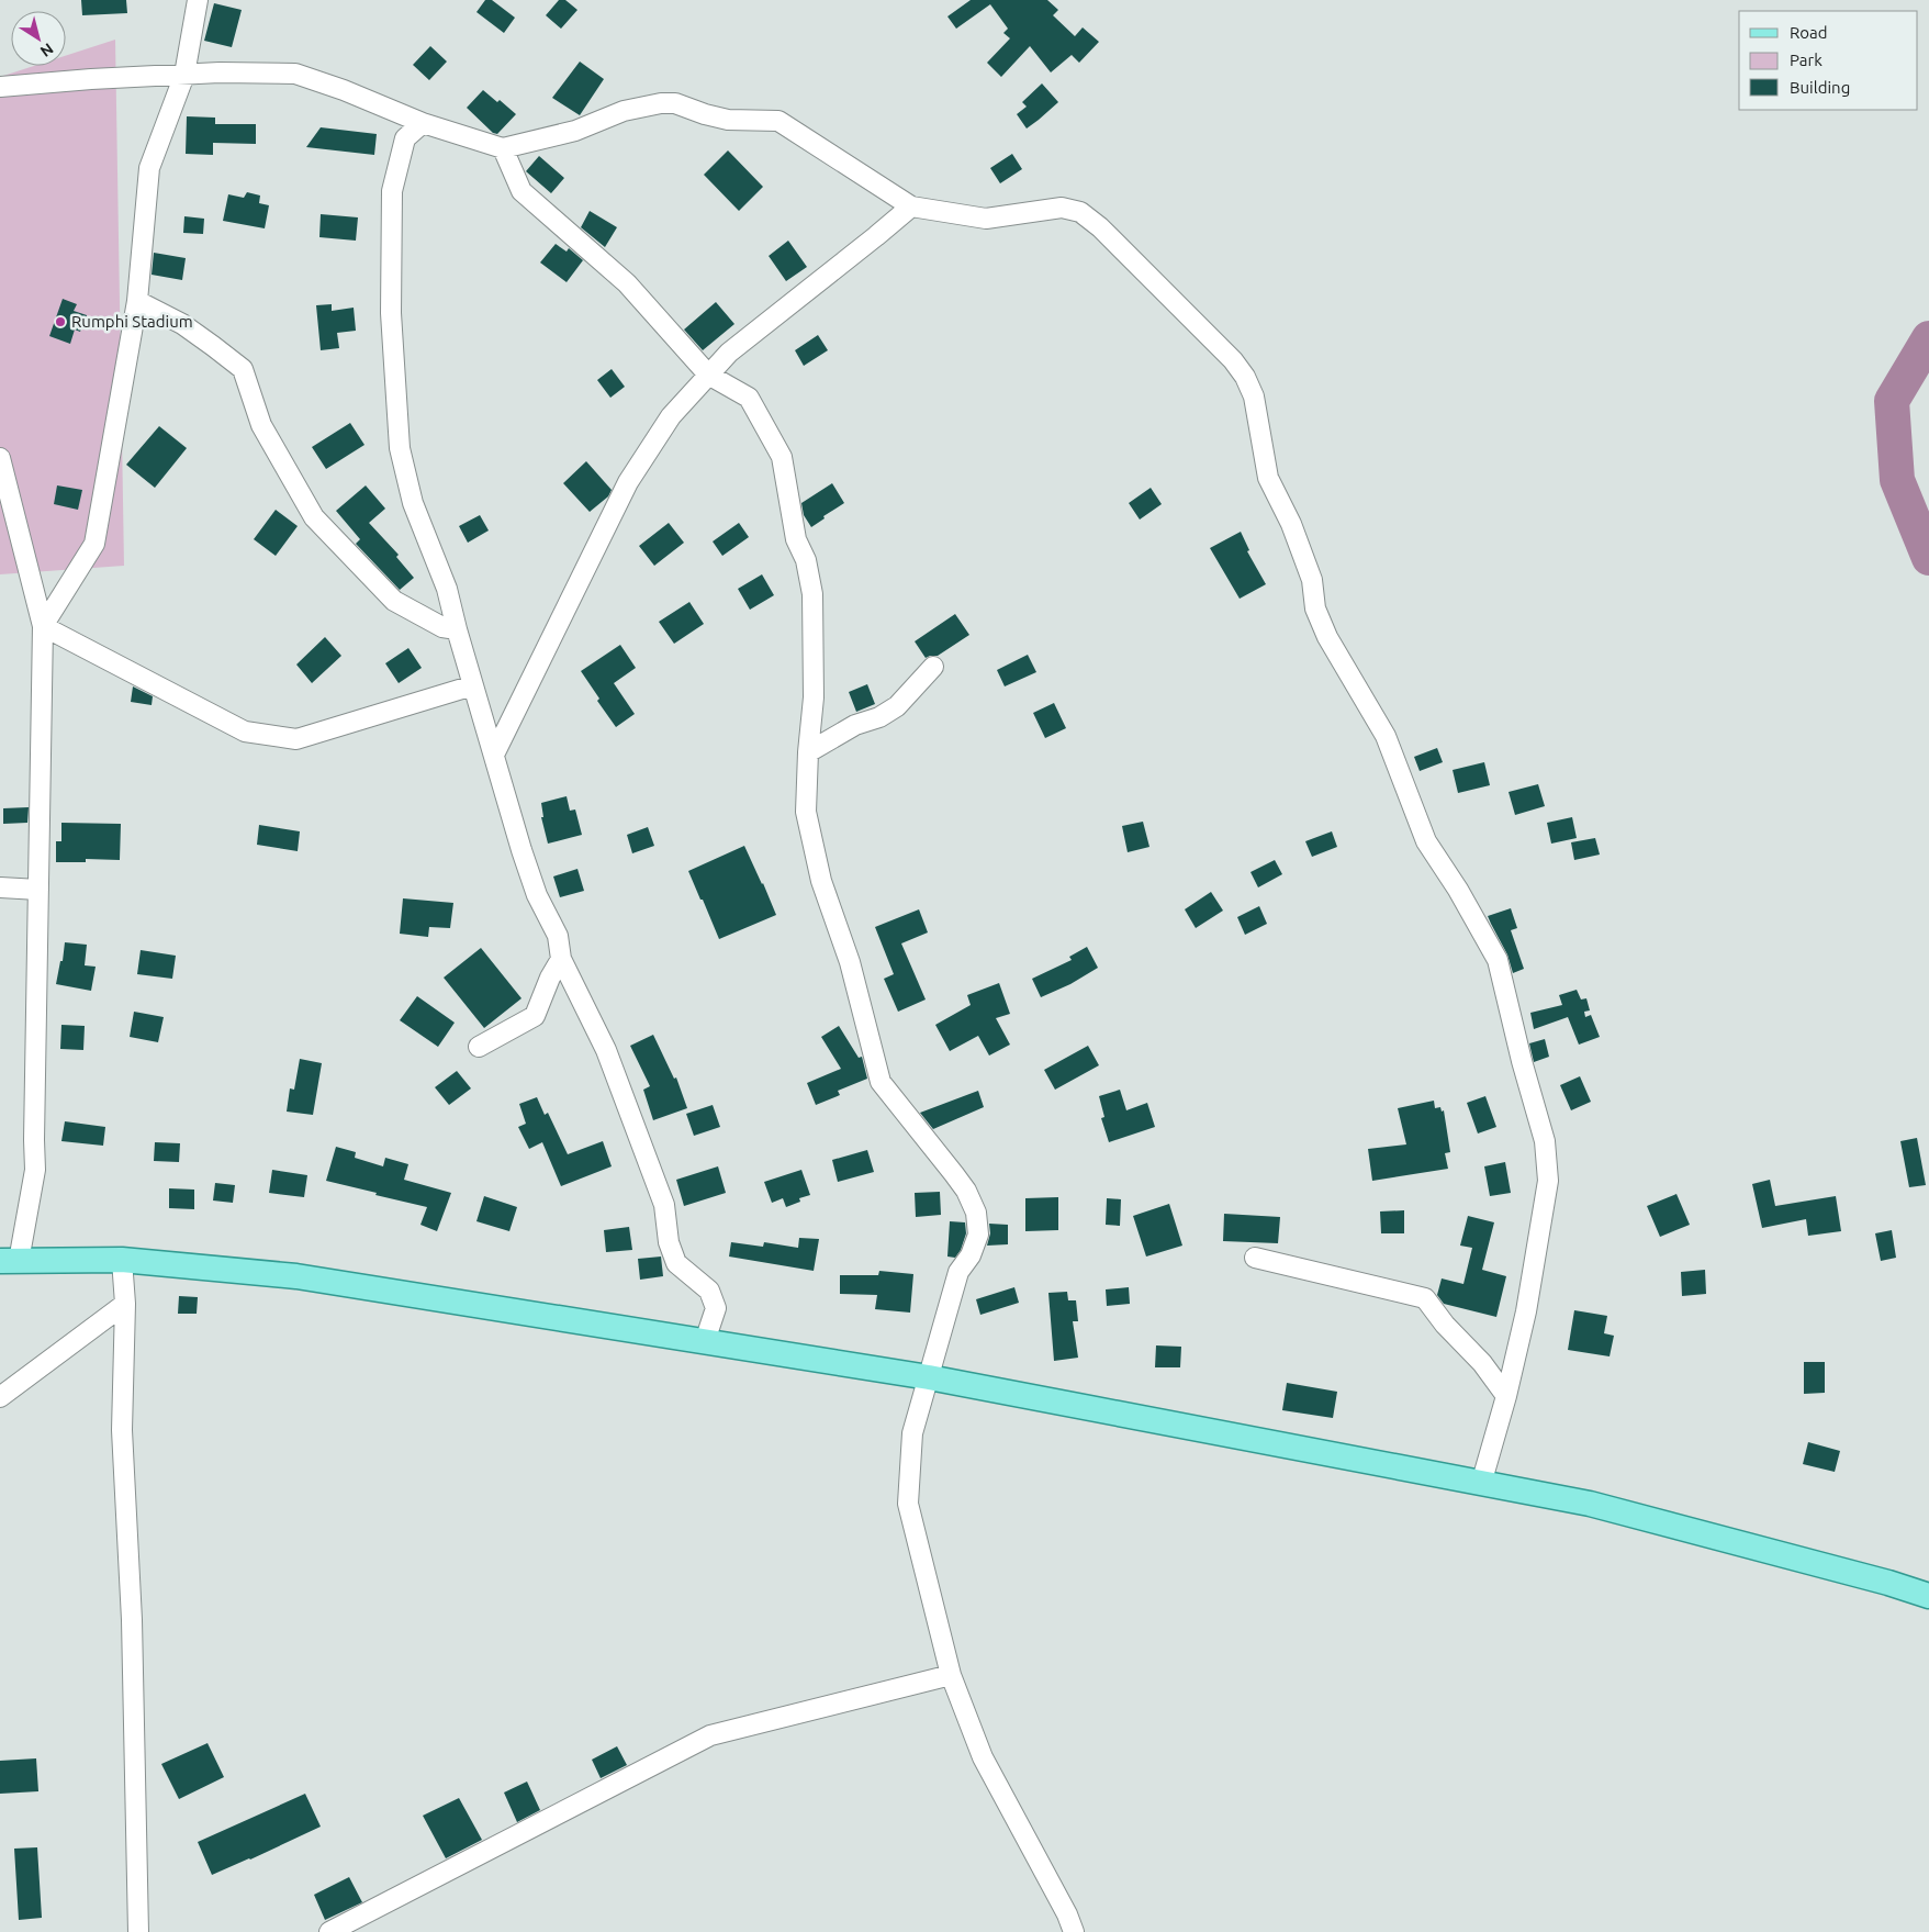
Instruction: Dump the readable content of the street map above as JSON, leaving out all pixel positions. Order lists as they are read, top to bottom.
{
  "places": ["Rumphi Stadium"],
  "legend": ["Road", "Park", "Building"],
  "north": "bottom right"
}
